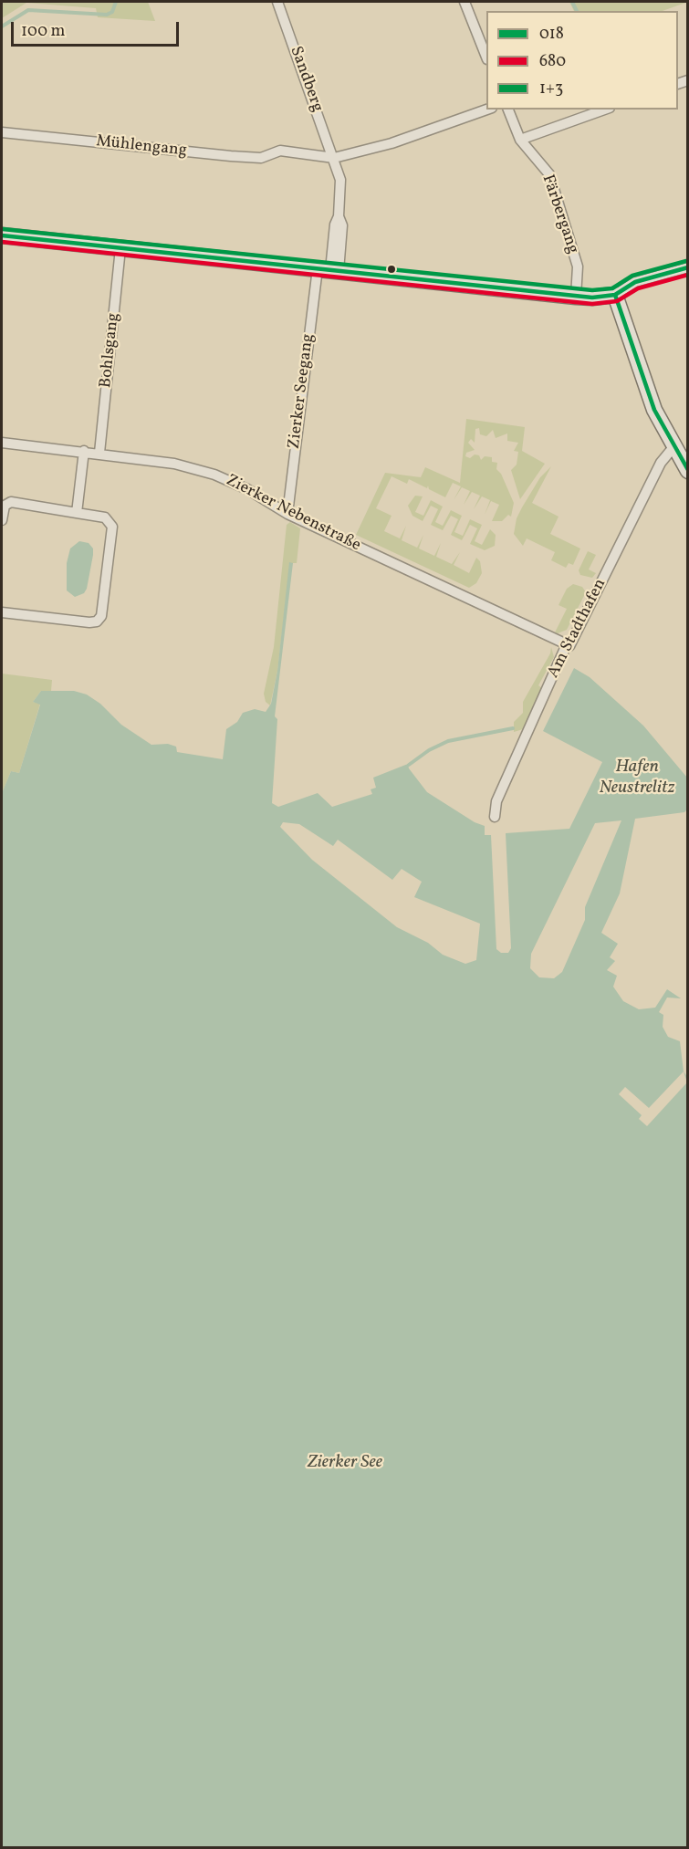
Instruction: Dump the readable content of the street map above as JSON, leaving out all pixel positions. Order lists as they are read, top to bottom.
{
  "streets": {
    "street": [
      "Sandberg",
      "Mühlengang",
      "Färbergang",
      "Bohlsgang",
      "Zierker Seegang",
      "Zierker Nebenstraße",
      "Am Stadthafen"
    ]
  },
  "crossings": [
    ["Sandberg", "Mühlengang"],
    ["Sandberg", "Zierker Seegang"],
    ["Bohlsgang", "Zierker Nebenstraße"],
    ["Zierker Seegang", "Zierker Nebenstraße"],
    ["Zierker Nebenstraße", "Am Stadthafen"]
  ],
  "water": ["Hafen Neustrelitz", "Zierker See"],
  "lines": ["transit line 1+3", "transit line 018", "transit line 680"],
  "legend": ["018", "680", "1+3"],
  "scale_bar": "100 m"
}
